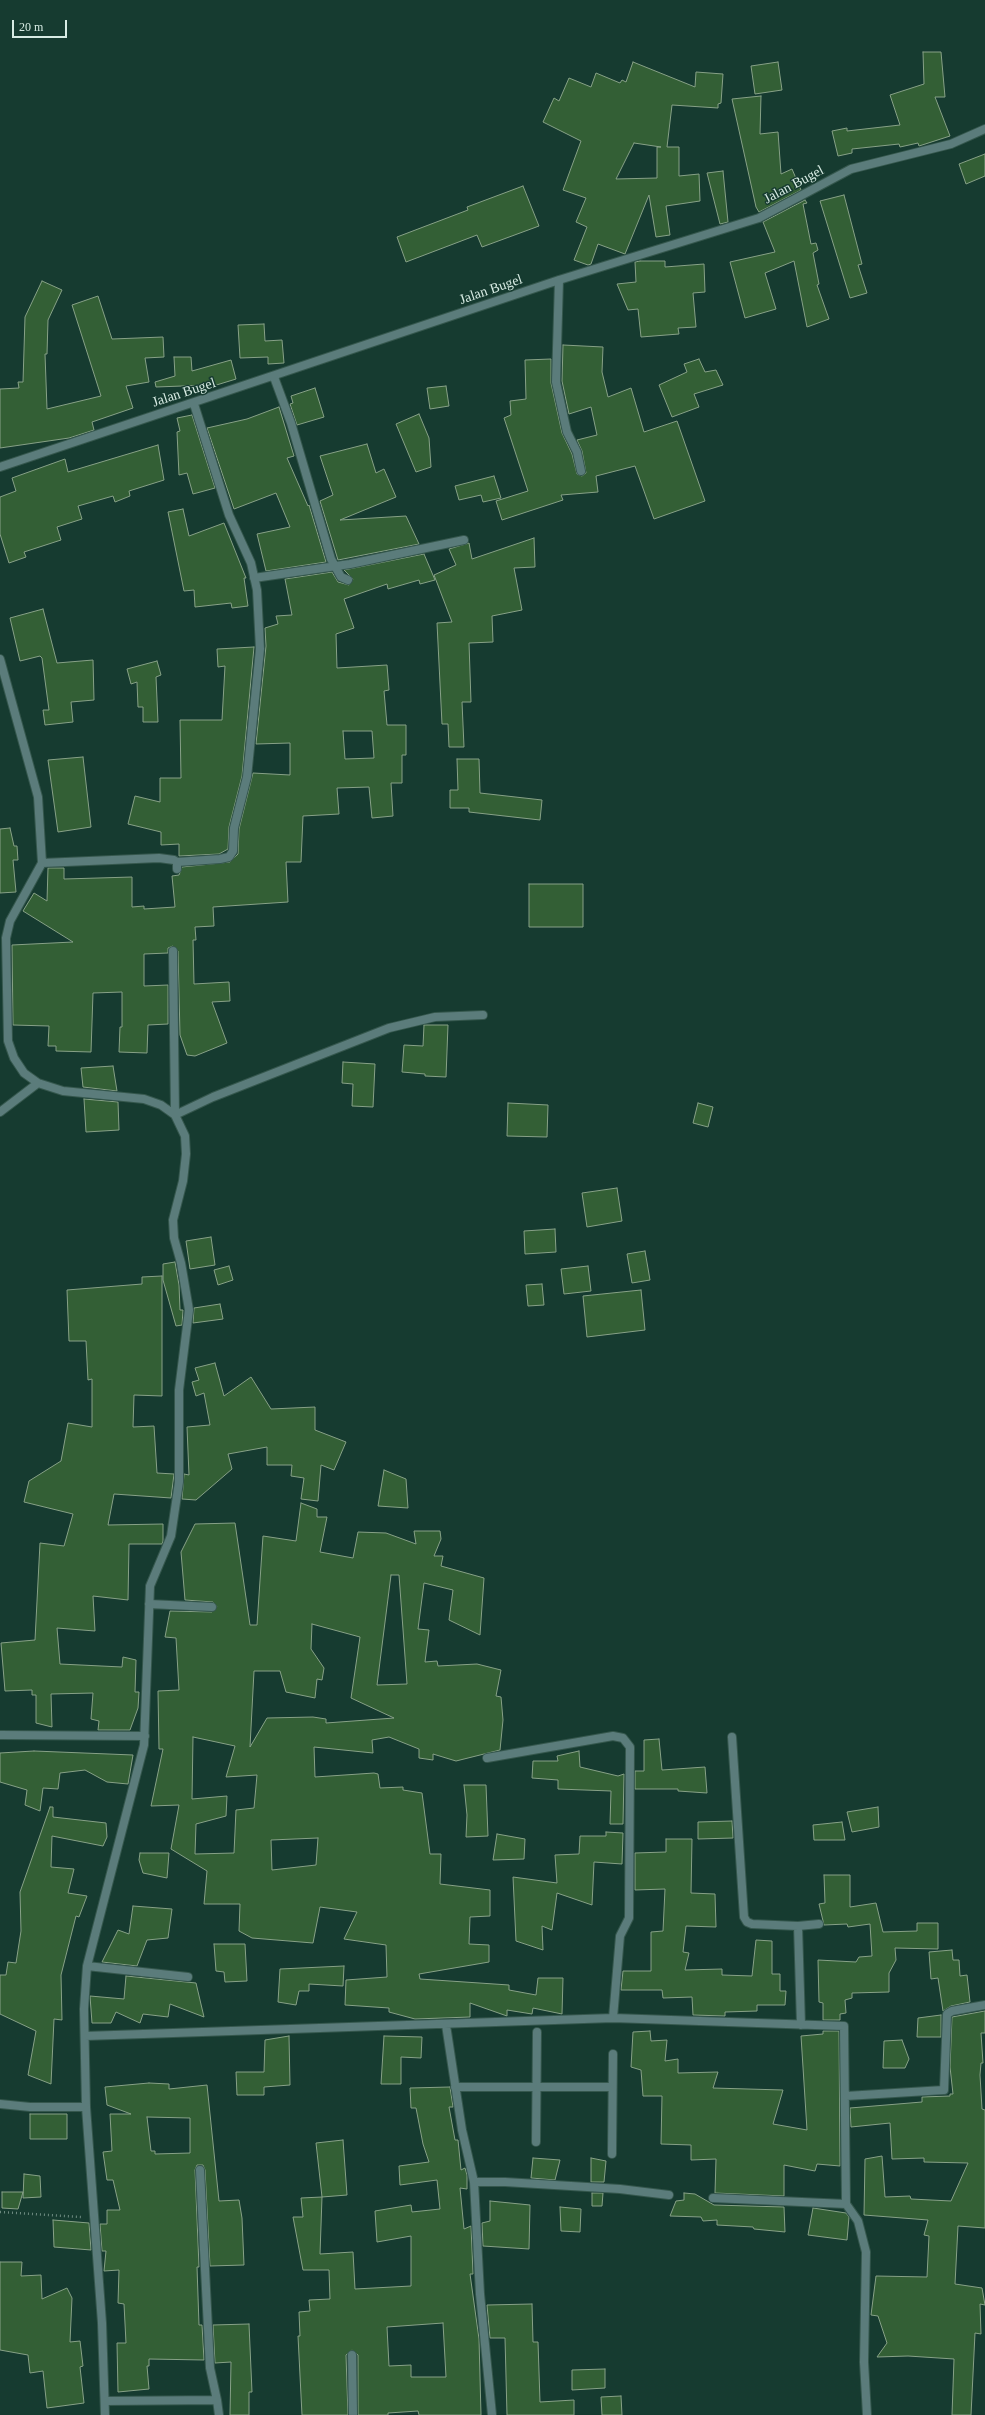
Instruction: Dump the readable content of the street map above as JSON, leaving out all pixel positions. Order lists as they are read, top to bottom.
{
  "streets": {
    "street": ["Jalan Bugel"]
  },
  "scale_bar": "20 m"
}
